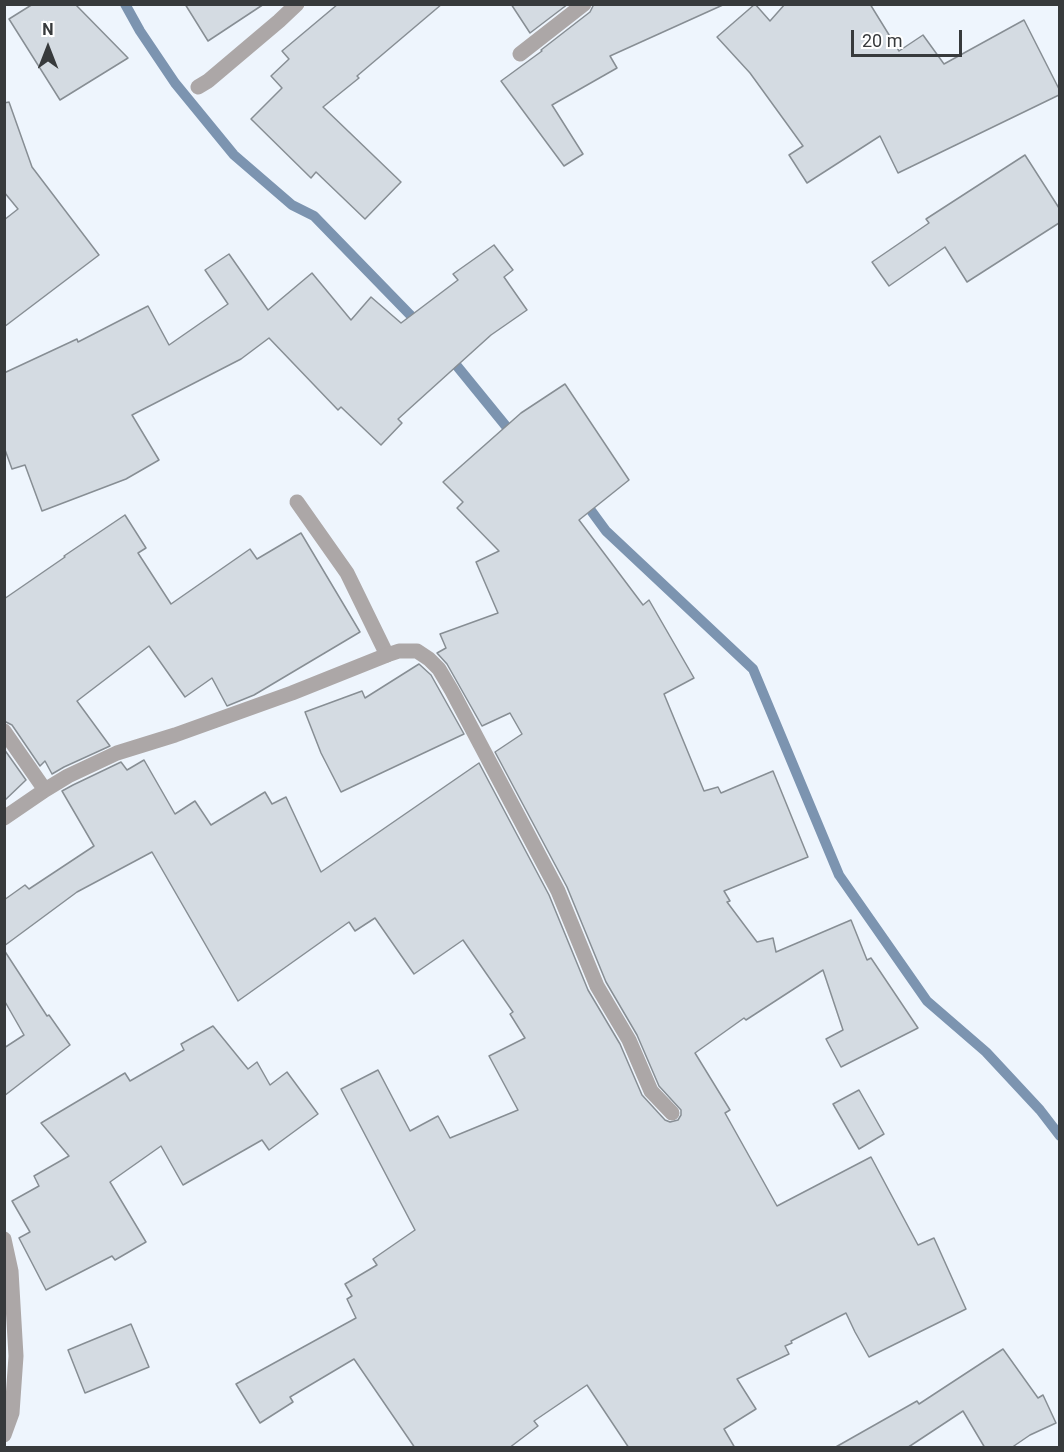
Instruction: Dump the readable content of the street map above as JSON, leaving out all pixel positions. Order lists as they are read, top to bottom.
{
  "scale_bar": "20 m",
  "north": "top"
}
